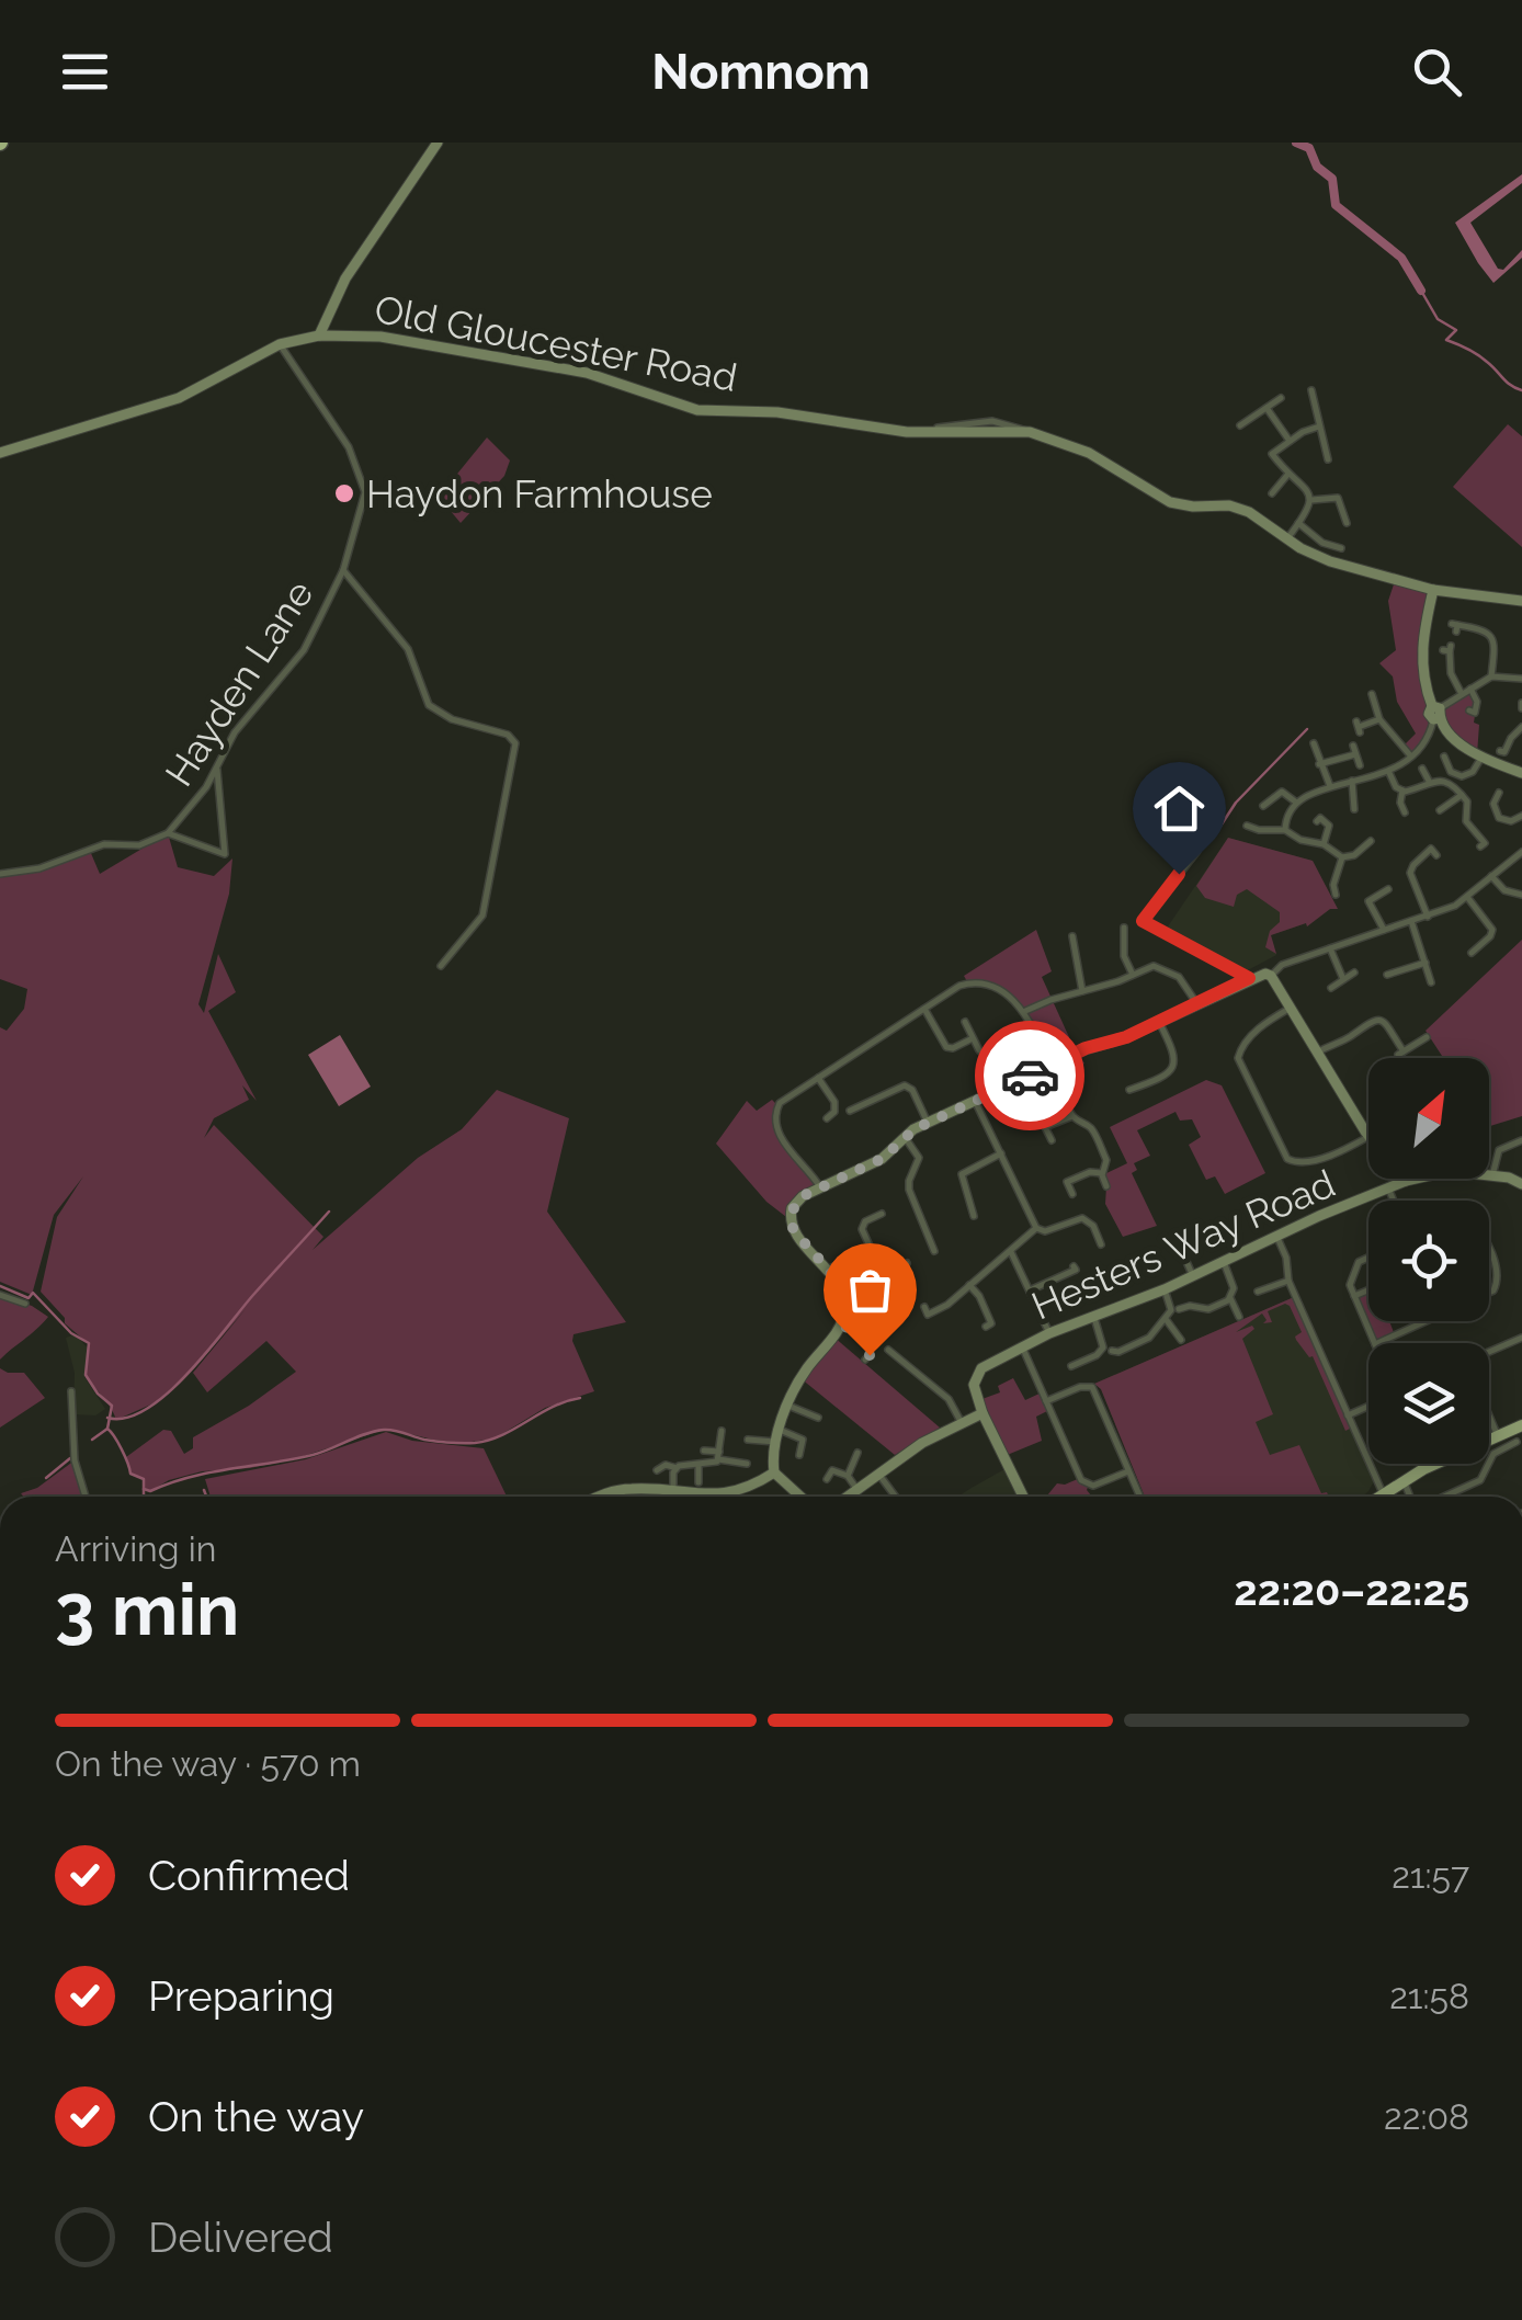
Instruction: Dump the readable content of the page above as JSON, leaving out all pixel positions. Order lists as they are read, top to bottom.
{
  "streets": {
    "street": ["Old Gloucester Road", "Hayden Lane", "Hesters Way Road"]
  },
  "crossings": [
    ["Old Gloucester Road", "Hayden Lane"]
  ],
  "places": ["Haydon Farmhouse"],
  "north": "top right",
  "page": {
    "header": "Nomnom",
    "heading": ["3 min", "Arriving in", "22:20–22:25"],
    "bar": "On the way · 570 m",
    "list": [
      ["Confirmed", "21:57"],
      ["Preparing", "21:58"],
      ["On the way", "22:08"],
      "Delivered"
    ]
  }
}
